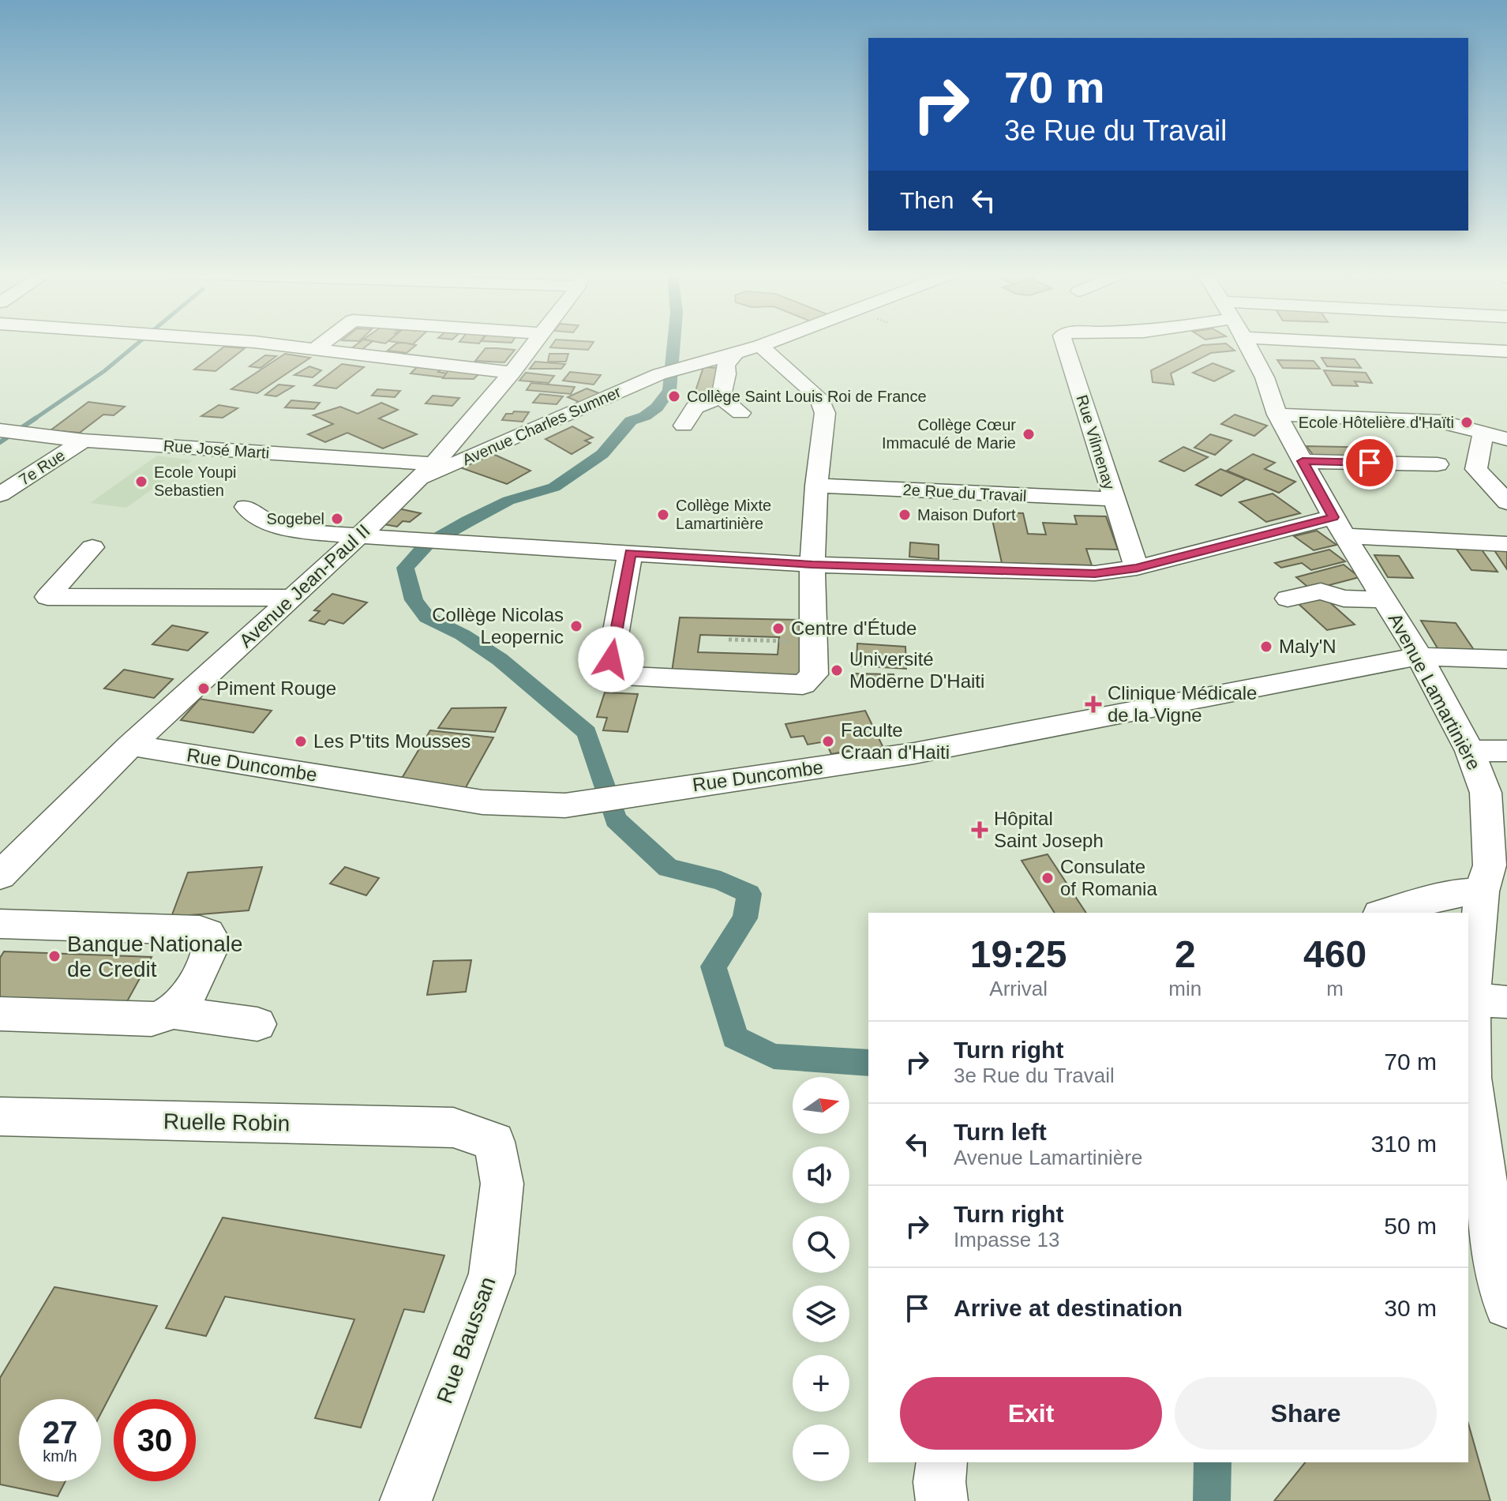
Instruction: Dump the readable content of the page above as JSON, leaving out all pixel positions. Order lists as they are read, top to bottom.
{
  "streets": {
    "street": [
      "Avenue Charles Sumner",
      "Rue Vilmenay",
      "Rue José Marti",
      "7e Rue",
      "2e Rue du Travail",
      "Avenue Jean-Paul II",
      "Avenue Lamartinière",
      "Rue Duncombe",
      "Ruelle Robin",
      "Rue Baussan"
    ]
  },
  "crossings": [
    ["Avenue Charles Sumner", "Rue José Marti"],
    ["Avenue Charles Sumner", "Avenue Jean-Paul II"],
    ["Rue Vilmenay", "2e Rue du Travail"],
    ["Rue José Marti", "7e Rue"],
    ["Rue José Marti", "Avenue Jean-Paul II"],
    ["Avenue Jean-Paul II", "Rue Duncombe"],
    ["Avenue Lamartinière", "Rue Duncombe"],
    ["Ruelle Robin", "Rue Baussan"]
  ],
  "places": {
    "other": [
      "Collège Saint Louis Roi de France",
      "Ecole Hôtelière d'Haïti",
      "Collège Cœur Immaculé de Marie",
      "Ecole Youpi Sebastien",
      "Collège Mixte Lamartinière",
      "Maison Dufort",
      "Sogebel",
      "Collège Nicolas Leopernic",
      "Centre d'Étude",
      "Maly'N",
      "Université Moderne D'Haiti",
      "Piment Rouge",
      "Les P'tits Mousses",
      "Faculte Craan d'Haiti",
      "Consulate of Romania",
      "Banque Nationale de Credit"
    ],
    "health": ["Clinique Médicale de la Vigne", "Hôpital Saint Joseph"]
  },
  "north": "right",
  "page": {
    "turn": ["70 m", "3e Rue du Travail"],
    "then": "Then",
    "eta": [
      "19:25",
      "Arrival",
      "2",
      "min",
      "460",
      "m"
    ],
    "list": [
      {
        "name": "Turn right",
        "note": "3e Rue du Travail",
        "value": "70 m"
      },
      {
        "name": "Turn left",
        "note": "Avenue Lamartinière",
        "value": "310 m"
      },
      {
        "name": "Turn right",
        "note": "Impasse 13",
        "value": "50 m"
      },
      {
        "name": "Arrive at destination",
        "value": "30 m"
      }
    ],
    "map_buttons": ["+", "−"],
    "buttons": ["Exit", "Share"],
    "speed": "27 km/h",
    "limit": "30"
  }
}
